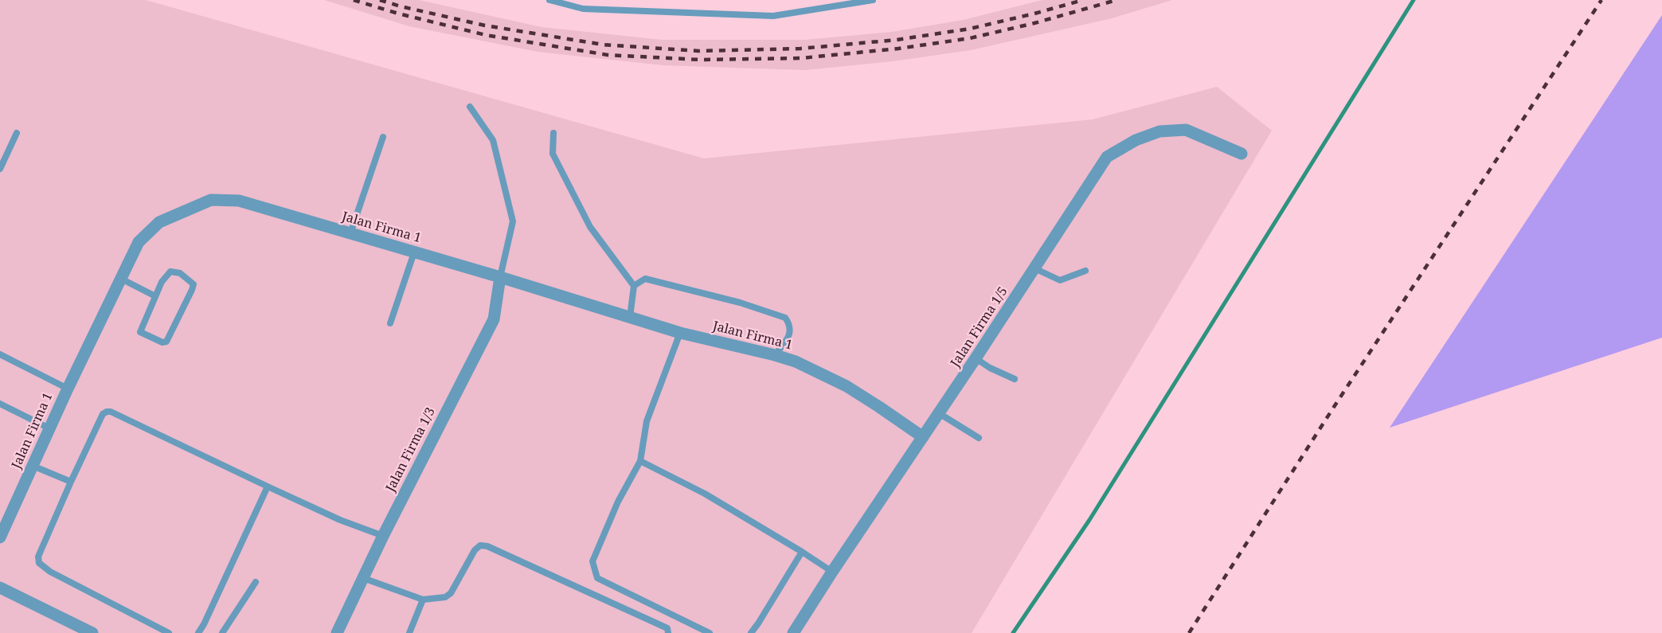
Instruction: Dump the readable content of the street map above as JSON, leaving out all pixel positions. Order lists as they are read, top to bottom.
{
  "streets": {
    "street": ["Jalan Firma 1", "Jalan Firma 1/5", "Jalan Firma 1/3"]
  },
  "crossings": [
    ["Jalan Firma 1", "Jalan Firma 1/5"],
    ["Jalan Firma 1", "Jalan Firma 1/3"]
  ]
}
